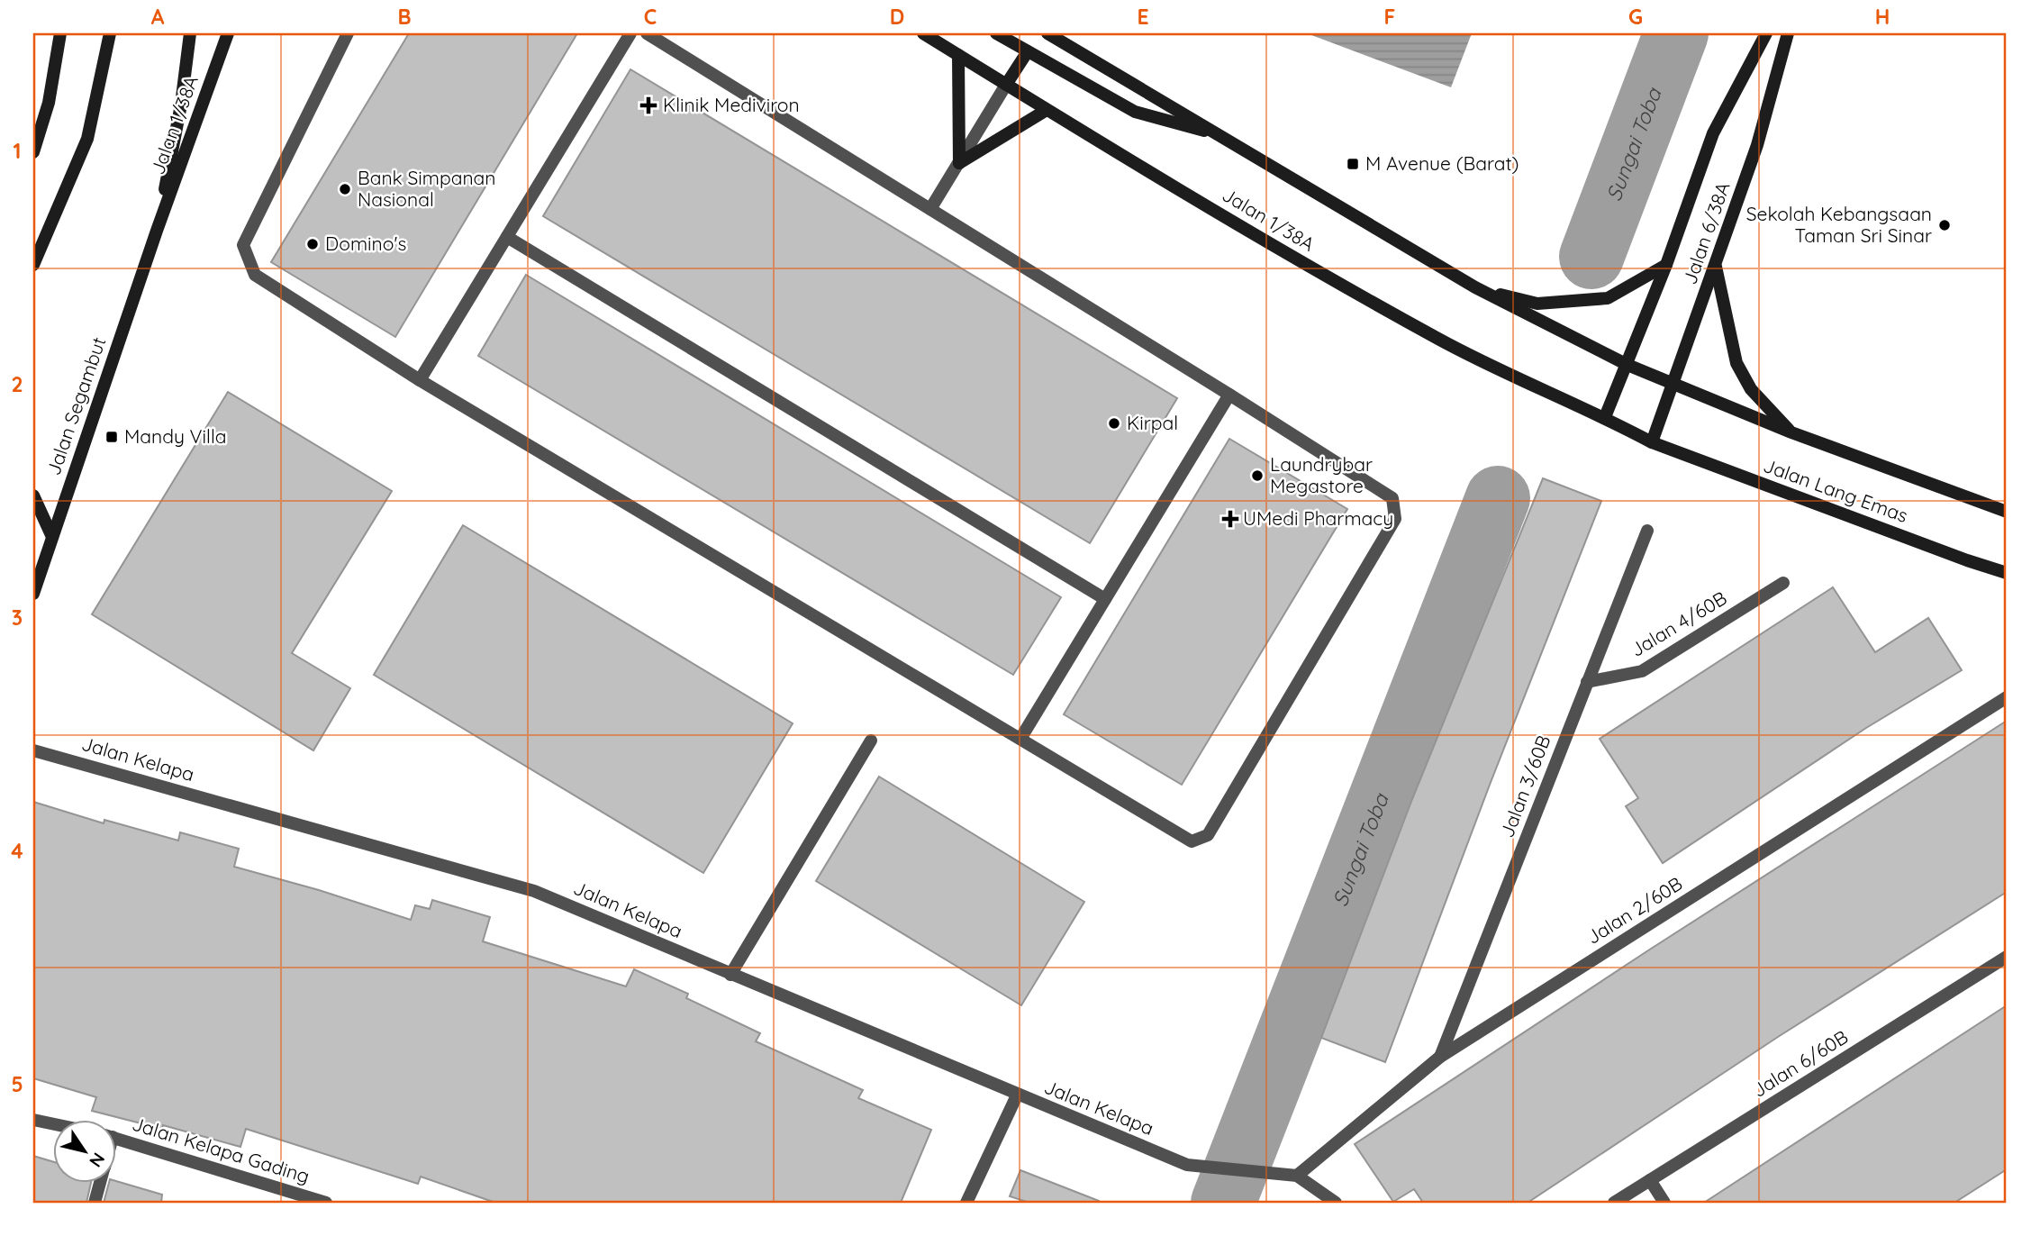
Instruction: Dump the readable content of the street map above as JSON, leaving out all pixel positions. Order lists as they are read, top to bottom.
{
  "streets": {
    "main road": [
      "Jalan 1/38A",
      "Jalan 6/38A",
      "Jalan Segambut",
      "Jalan Lang Emas"
    ],
    "street": [
      "Jalan 4/60B",
      "Jalan Kelapa",
      "Jalan 3/60B",
      "Jalan 2/60B",
      "Jalan 6/60B",
      "Jalan Kelapa Gading"
    ]
  },
  "crossings": [
    ["Jalan 1/38A", "Jalan 6/38A"],
    ["Jalan 1/38A", "Jalan Segambut"],
    ["Jalan 1/38A", "Jalan Lang Emas"],
    ["Jalan 6/38A", "Jalan Lang Emas"],
    ["Jalan 4/60B", "Jalan 3/60B"],
    ["Jalan Kelapa", "Jalan 2/60B"],
    ["Jalan 3/60B", "Jalan 2/60B"]
  ],
  "water": ["Sungai Toba"],
  "places": {
    "health": ["Klinik Mediviron", "UMedi Pharmacy"],
    "transit": ["M Avenue (Barat)", "Mandy Villa"],
    "other": [
      "Bank Simpanan Nasional",
      "Sekolah Kebangsaan Taman Sri Sinar",
      "Domino's",
      "Kirpal",
      "Laundrybar Megastore"
    ]
  },
  "north": "bottom right",
  "grid": {
    "columns": [
      "A",
      "B",
      "C",
      "D",
      "E",
      "F",
      "G",
      "H"
    ],
    "rows": [
      "1",
      "2",
      "3",
      "4",
      "5"
    ]
  }
}
